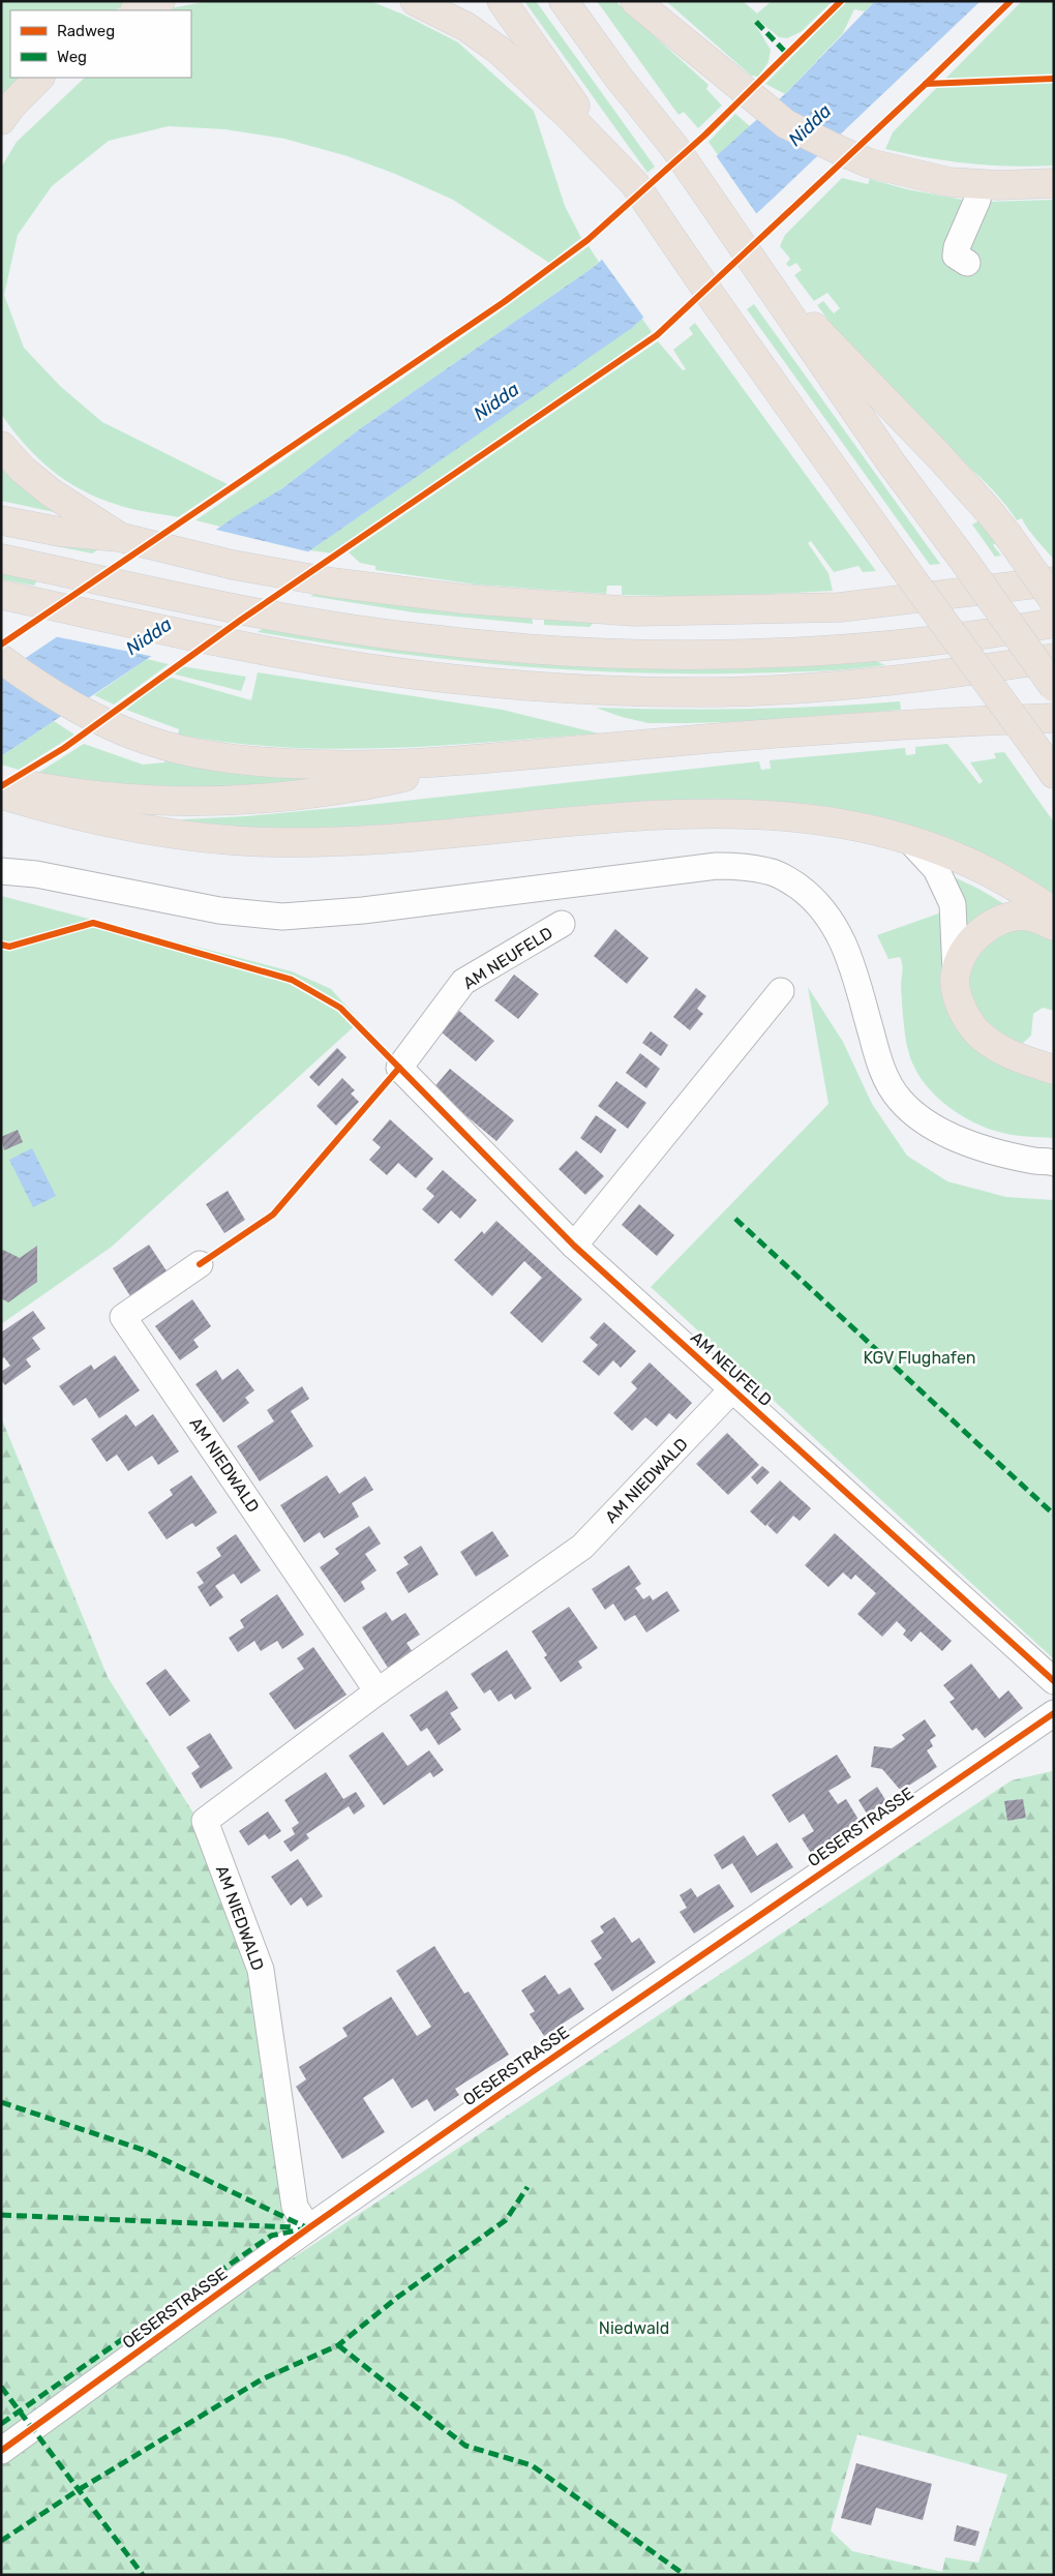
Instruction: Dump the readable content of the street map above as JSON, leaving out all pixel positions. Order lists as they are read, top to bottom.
{
  "streets": {
    "street": ["AM NEUFELD", "AM NIEDWALD", "OESERSTRASSE"]
  },
  "crossings": [
    ["AM NEUFELD", "AM NIEDWALD"],
    ["AM NIEDWALD", "OESERSTRASSE"]
  ],
  "water": ["Nidda"],
  "parks": ["KGV Flughafen", "Niedwald"],
  "legend": ["Radweg", "Weg"]
}
